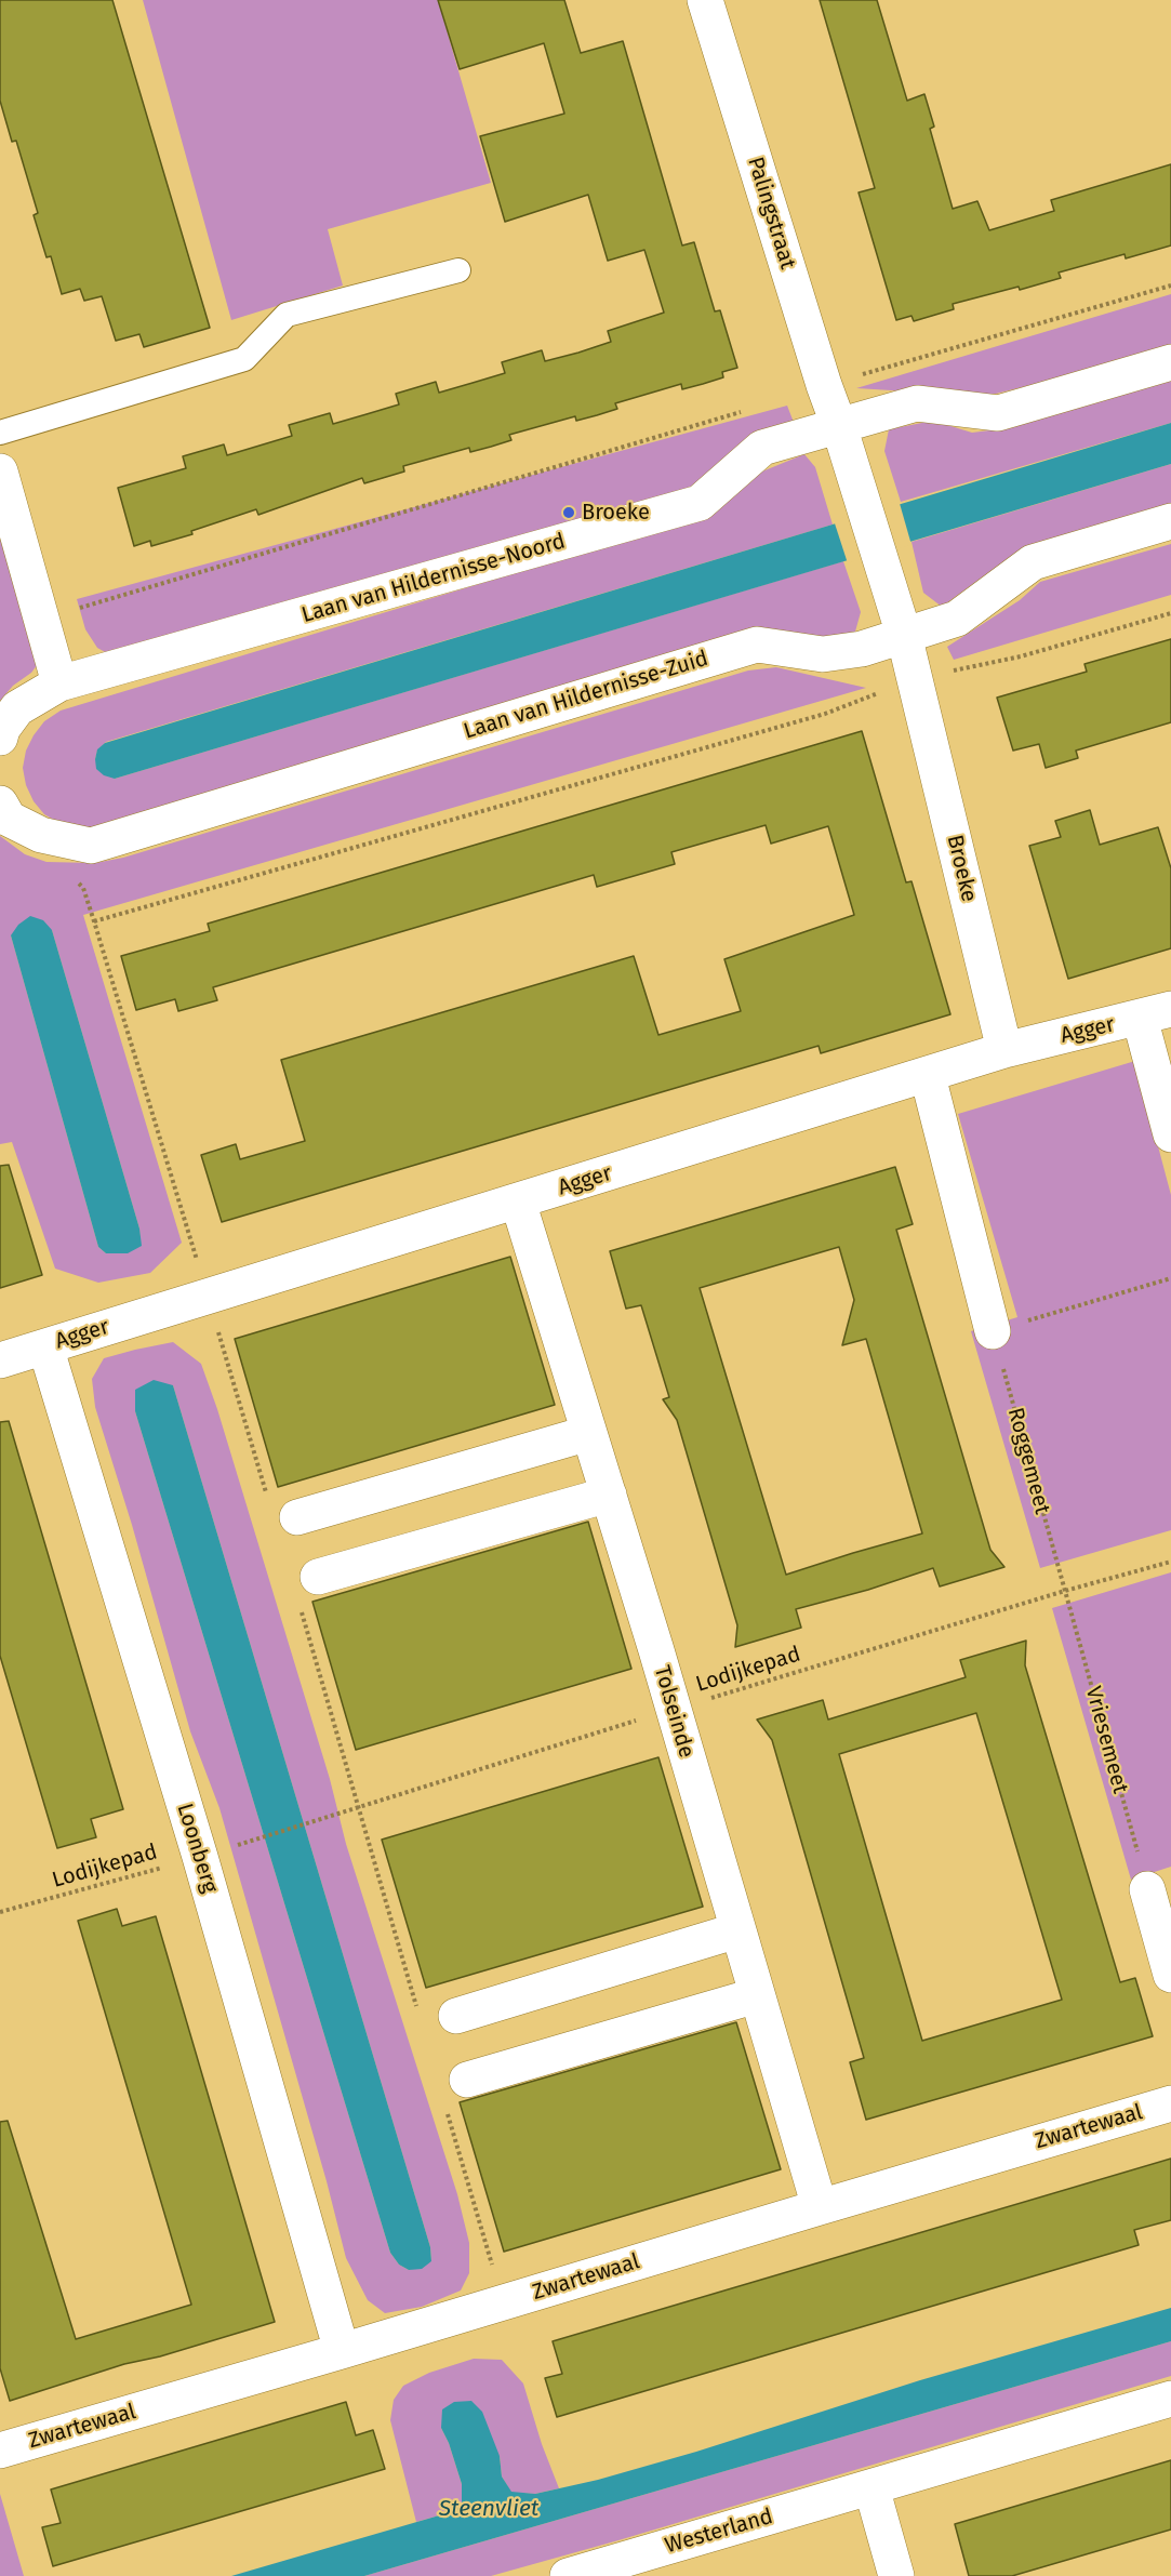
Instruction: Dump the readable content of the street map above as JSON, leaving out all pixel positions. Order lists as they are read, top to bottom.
{
  "streets": {
    "street": [
      "Palingstraat",
      "Laan van Hildernisse-Noord",
      "Laan van Hildernisse-Zuid",
      "Broeke",
      "Agger",
      "Tolseinde",
      "Loonberg",
      "Zwartewaal",
      "Westerland"
    ],
    "path": ["Roggemeet", "Lodijkepad", "Vriesemeet"]
  },
  "crossings": [
    ["Palingstraat", "Laan van Hildernisse-Noord"],
    ["Palingstraat", "Broeke"],
    ["Laan van Hildernisse-Noord", "Broeke"],
    ["Laan van Hildernisse-Zuid", "Broeke"],
    ["Broeke", "Agger"],
    ["Agger", "Tolseinde"],
    ["Agger", "Loonberg"],
    ["Roggemeet", "Lodijkepad"],
    ["Roggemeet", "Vriesemeet"],
    ["Lodijkepad", "Tolseinde"],
    ["Lodijkepad", "Vriesemeet"],
    ["Lodijkepad", "Loonberg"],
    ["Tolseinde", "Zwartewaal"],
    ["Loonberg", "Zwartewaal"]
  ],
  "water": ["Steenvliet"],
  "places": ["Broeke"]
}
